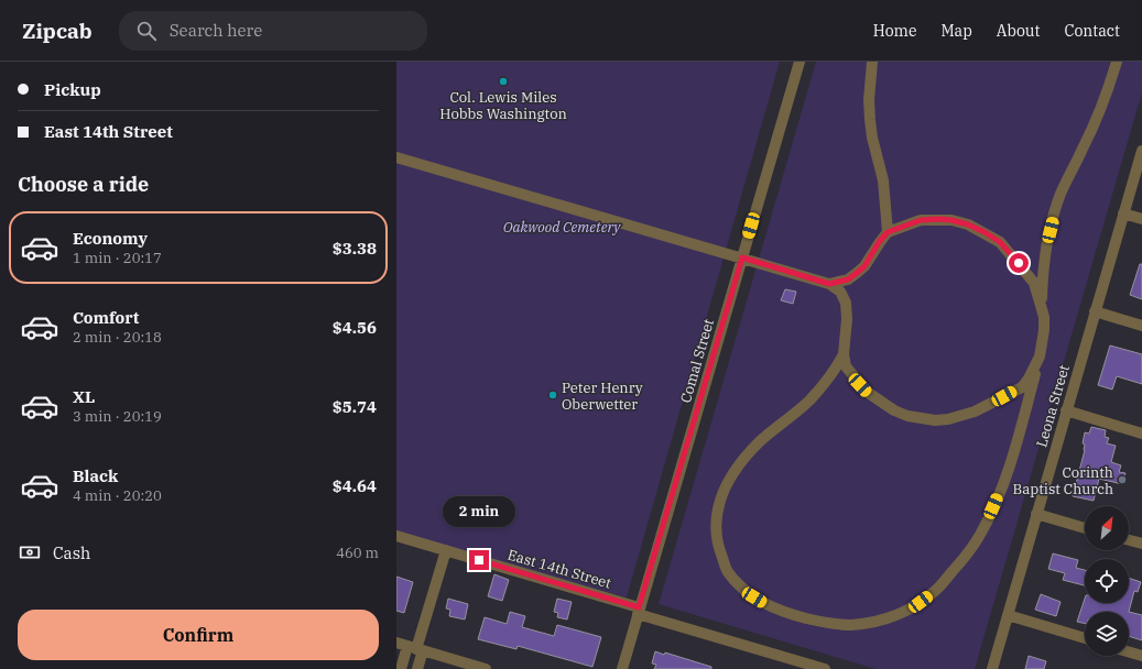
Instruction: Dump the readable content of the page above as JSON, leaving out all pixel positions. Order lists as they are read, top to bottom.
{
  "streets": {
    "street": ["Comal Street", "Leona Street", "East 14th Street"]
  },
  "crossings": [
    ["Comal Street", "East 14th Street"]
  ],
  "parks": ["Oakwood Cemetery"],
  "places": ["Col. Lewis Miles Hobbs Washington", "Peter Henry Oberwetter", "Corinth Baptist Church"],
  "north": "top right",
  "page": {
    "header": "Zipcab",
    "search": "Search here",
    "nav": [
      "Home",
      "Map",
      "About",
      "Contact"
    ],
    "banner": ["Pickup", "East 14th Street"],
    "heading": "Choose a ride",
    "list": [
      {
        "name": "Economy",
        "note": "1 min · 20:17",
        "value": "$3.38"
      },
      {
        "name": "Comfort",
        "note": "2 min · 20:18",
        "value": "$4.56"
      },
      {
        "name": "XL",
        "note": "3 min · 20:19",
        "value": "$5.74"
      },
      {
        "name": "Black",
        "note": "4 min · 20:20",
        "value": "$4.64"
      }
    ],
    "bubble": "2 min",
    "pay": ["Cash", "460 m"],
    "buttons": "Confirm"
  }
}
